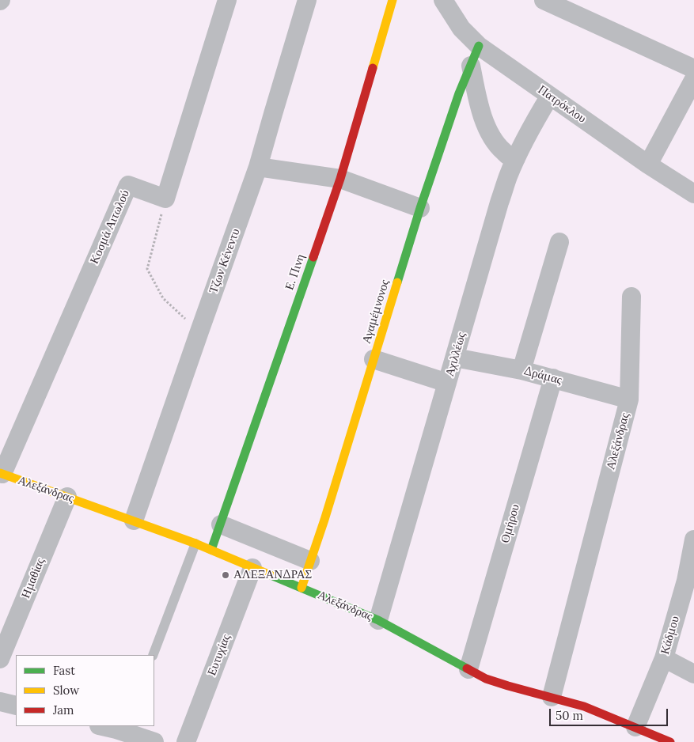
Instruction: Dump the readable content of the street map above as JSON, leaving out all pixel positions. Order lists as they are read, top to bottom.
{
  "streets": {
    "street": [
      "Πατρόκλου",
      "Κοσμά Αιτωλού",
      "Τζων Κένεντυ",
      "Ε. Πινη",
      "Αγαμέμνονος",
      "Αχιλλέως",
      "Δράμας",
      "Αλεξάνδρας",
      "Ομήρου",
      "Ημαθίας",
      "Κάδμου",
      "Ευτυχίας"
    ]
  },
  "crossings": [
    ["Πατρόκλου", "Αγαμέμνονος"],
    ["Πατρόκλου", "Αχιλλέως"],
    ["Κοσμά Αιτωλού", "Αλεξάνδρας"],
    ["Τζων Κένεντυ", "Αλεξάνδρας"],
    ["Ε. Πινη", "Αλεξάνδρας"],
    ["Αγαμέμνονος", "Αλεξάνδρας"],
    ["Αχιλλέως", "Δράμας"],
    ["Αχιλλέως", "Αλεξάνδρας"],
    ["Δράμας", "Αλεξάνδρας"],
    ["Δράμας", "Ομήρου"],
    ["Αλεξάνδρας", "Ομήρου"],
    ["Αλεξάνδρας", "Ημαθίας"],
    ["Αλεξάνδρας", "Κάδμου"],
    ["Αλεξάνδρας", "Ευτυχίας"]
  ],
  "places": ["ΑΛΕΞΑΝΔΡΑΣ"],
  "legend": ["Fast", "Slow", "Jam"],
  "scale_bar": "50 m"
}
